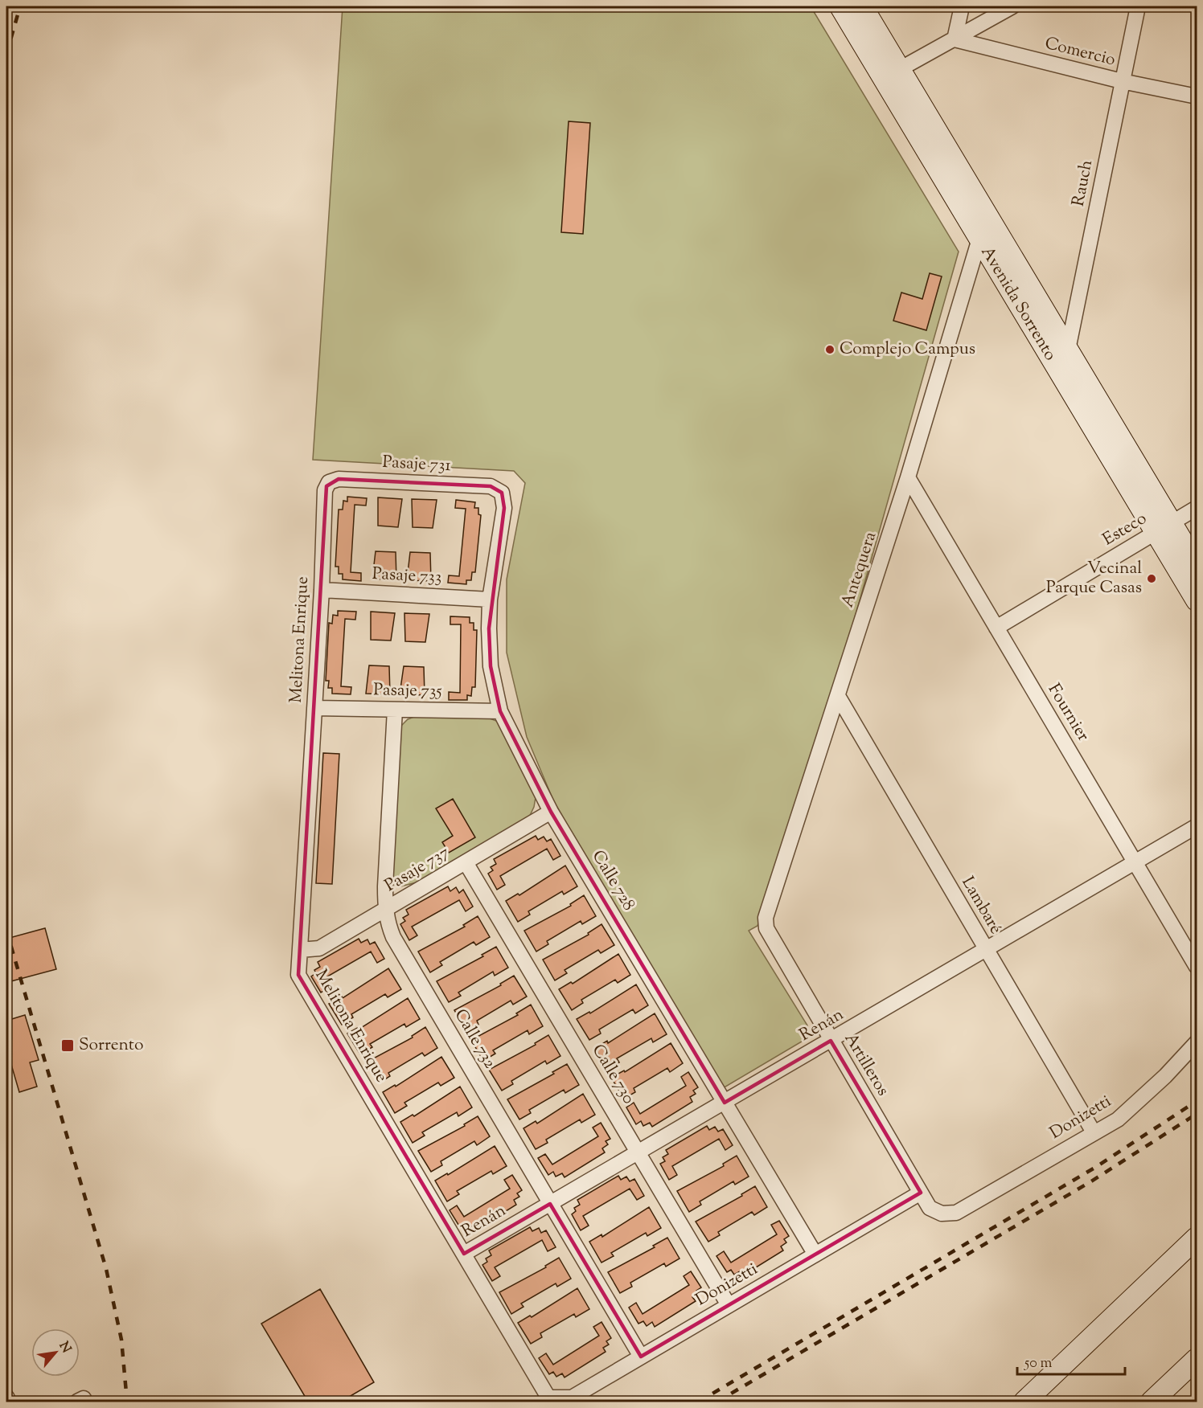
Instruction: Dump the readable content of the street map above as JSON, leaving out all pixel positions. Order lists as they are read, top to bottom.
{
  "streets": {
    "main road": ["Avenida Sorrento"],
    "street": [
      "Comercio",
      "Rauch",
      "Pasaje 731",
      "Esteco",
      "Antequera",
      "Pasaje 733",
      "Melitona Enrique",
      "Pasaje 735",
      "Fournier",
      "Pasaje 737",
      "Calle 728",
      "Lambaré",
      "Renán",
      "Calle 732",
      "Artilleros",
      "Calle 730",
      "Donizetti"
    ]
  },
  "crossings": [
    ["Comercio", "Rauch"],
    ["Rauch", "Avenida Sorrento"],
    ["Avenida Sorrento", "Esteco"],
    ["Avenida Sorrento", "Antequera"],
    ["Pasaje 731", "Melitona Enrique"],
    ["Pasaje 731", "Calle 728"],
    ["Esteco", "Fournier"],
    ["Antequera", "Fournier"],
    ["Antequera", "Lambaré"],
    ["Antequera", "Artilleros"],
    ["Pasaje 733", "Melitona Enrique"],
    ["Pasaje 733", "Calle 728"],
    ["Melitona Enrique", "Pasaje 735"],
    ["Melitona Enrique", "Pasaje 737"],
    ["Melitona Enrique", "Renán"],
    ["Melitona Enrique", "Donizetti"],
    ["Pasaje 735", "Calle 728"],
    ["Pasaje 735", "Calle 732"],
    ["Fournier", "Renán"],
    ["Pasaje 737", "Calle 728"],
    ["Pasaje 737", "Calle 732"],
    ["Pasaje 737", "Calle 730"],
    ["Calle 728", "Renán"],
    ["Calle 728", "Donizetti"],
    ["Lambaré", "Renán"],
    ["Lambaré", "Donizetti"],
    ["Renán", "Calle 732"],
    ["Renán", "Artilleros"],
    ["Renán", "Calle 730"],
    ["Calle 732", "Donizetti"],
    ["Artilleros", "Donizetti"],
    ["Calle 730", "Donizetti"]
  ],
  "places": {
    "other": ["Complejo Campus", "Vecinal Parque Casas"],
    "transit": ["Sorrento"]
  },
  "scale_bar": "50 m",
  "north": "top right"
}
